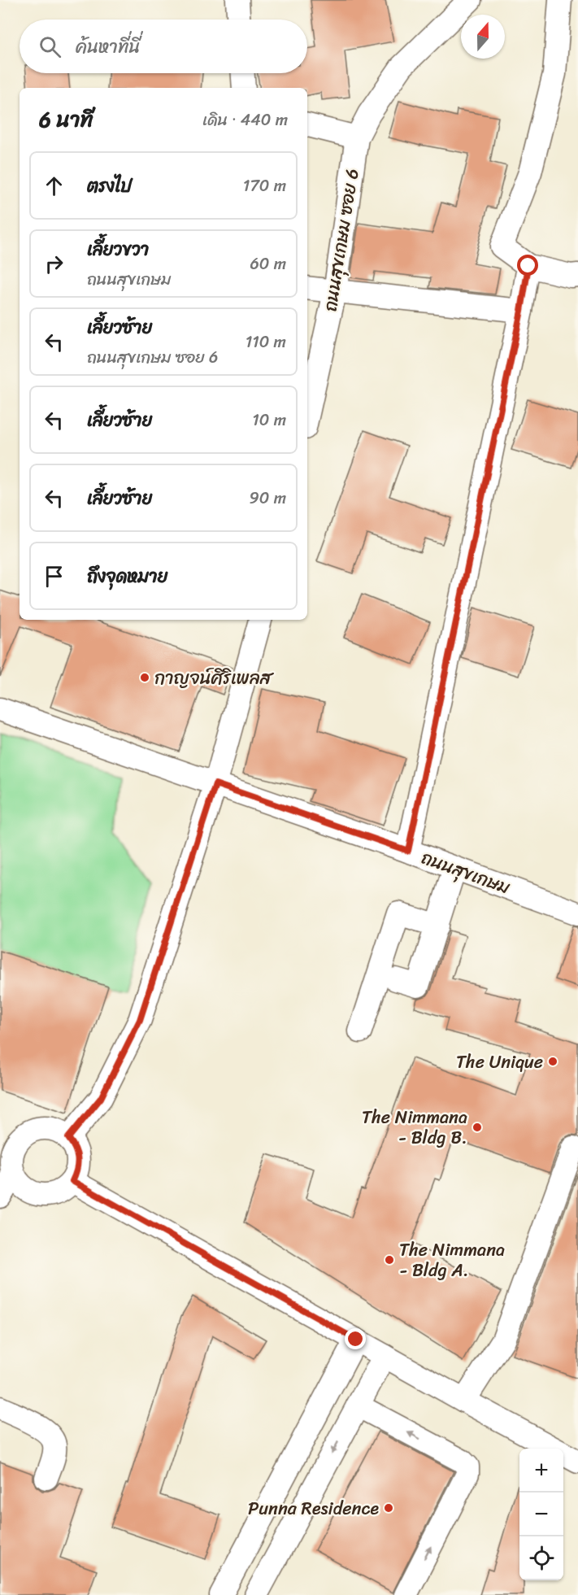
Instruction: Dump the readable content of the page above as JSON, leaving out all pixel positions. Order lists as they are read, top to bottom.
{
  "streets": {
    "street": ["ถนนสุขเกษม ซอย 6", "ถนนสุขเกษม"]
  },
  "places": [
    "กาญจน์ศิริเพลส",
    "The Unique",
    "The Nimmana - Bldg B.",
    "The Nimmana - Bldg A.",
    "Punna Residence"
  ],
  "north": "top",
  "page": {
    "search": "ค้นหาที่นี่",
    "heading": ["6 นาที", "เดิน · 440 m"],
    "list": [
      ["ตรงไป", "170 m"],
      ["เลี้ยวขวา", "ถนนสุขเกษม", "60 m"],
      ["เลี้ยวซ้าย", "ถนนสุขเกษม ซอย 6", "110 m"],
      ["เลี้ยวซ้าย", "10 m"],
      ["เลี้ยวซ้าย", "90 m"],
      "ถึงจุดหมาย"
    ],
    "map_buttons": ["+", "−"]
  }
}
